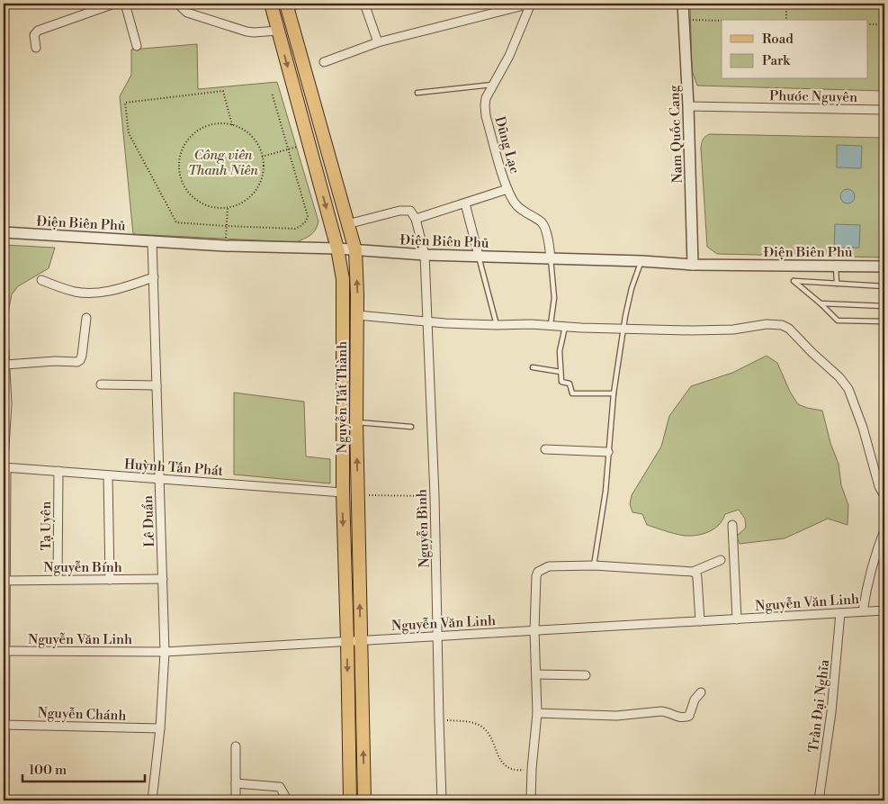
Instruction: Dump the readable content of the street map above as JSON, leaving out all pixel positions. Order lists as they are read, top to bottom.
{
  "streets": {
    "main road": ["Nguyễn Tất Thành"],
    "street": [
      "Phước Nguyên",
      "Nam Quốc Cang",
      "Dũng Lạc",
      "Điện Biên Phủ",
      "Huỳnh Tấn Phát",
      "Lê Duẩn",
      "Tạ Uyên",
      "Nguyễn Bình",
      "Nguyễn Bính",
      "Nguyễn Văn Linh",
      "Trần Đại Nghĩa",
      "Nguyễn Chánh"
    ]
  },
  "crossings": [
    ["Phước Nguyên", "Nam Quốc Cang"],
    ["Nam Quốc Cang", "Điện Biên Phủ"],
    ["Dũng Lạc", "Điện Biên Phủ"],
    ["Điện Biên Phủ", "Nguyễn Tất Thành"],
    ["Điện Biên Phủ", "Lê Duẩn"],
    ["Điện Biên Phủ", "Nguyễn Bình"],
    ["Nguyễn Tất Thành", "Huỳnh Tấn Phát"],
    ["Nguyễn Tất Thành", "Nguyễn Văn Linh"],
    ["Huỳnh Tấn Phát", "Lê Duẩn"],
    ["Huỳnh Tấn Phát", "Tạ Uyên"],
    ["Lê Duẩn", "Nguyễn Bính"],
    ["Lê Duẩn", "Nguyễn Văn Linh"],
    ["Lê Duẩn", "Nguyễn Chánh"],
    ["Tạ Uyên", "Nguyễn Bính"],
    ["Nguyễn Bình", "Nguyễn Văn Linh"],
    ["Nguyễn Văn Linh", "Trần Đại Nghĩa"]
  ],
  "parks": ["Công viên Thanh Niên"],
  "legend": ["Road", "Park"],
  "scale_bar": "100 m"
}
